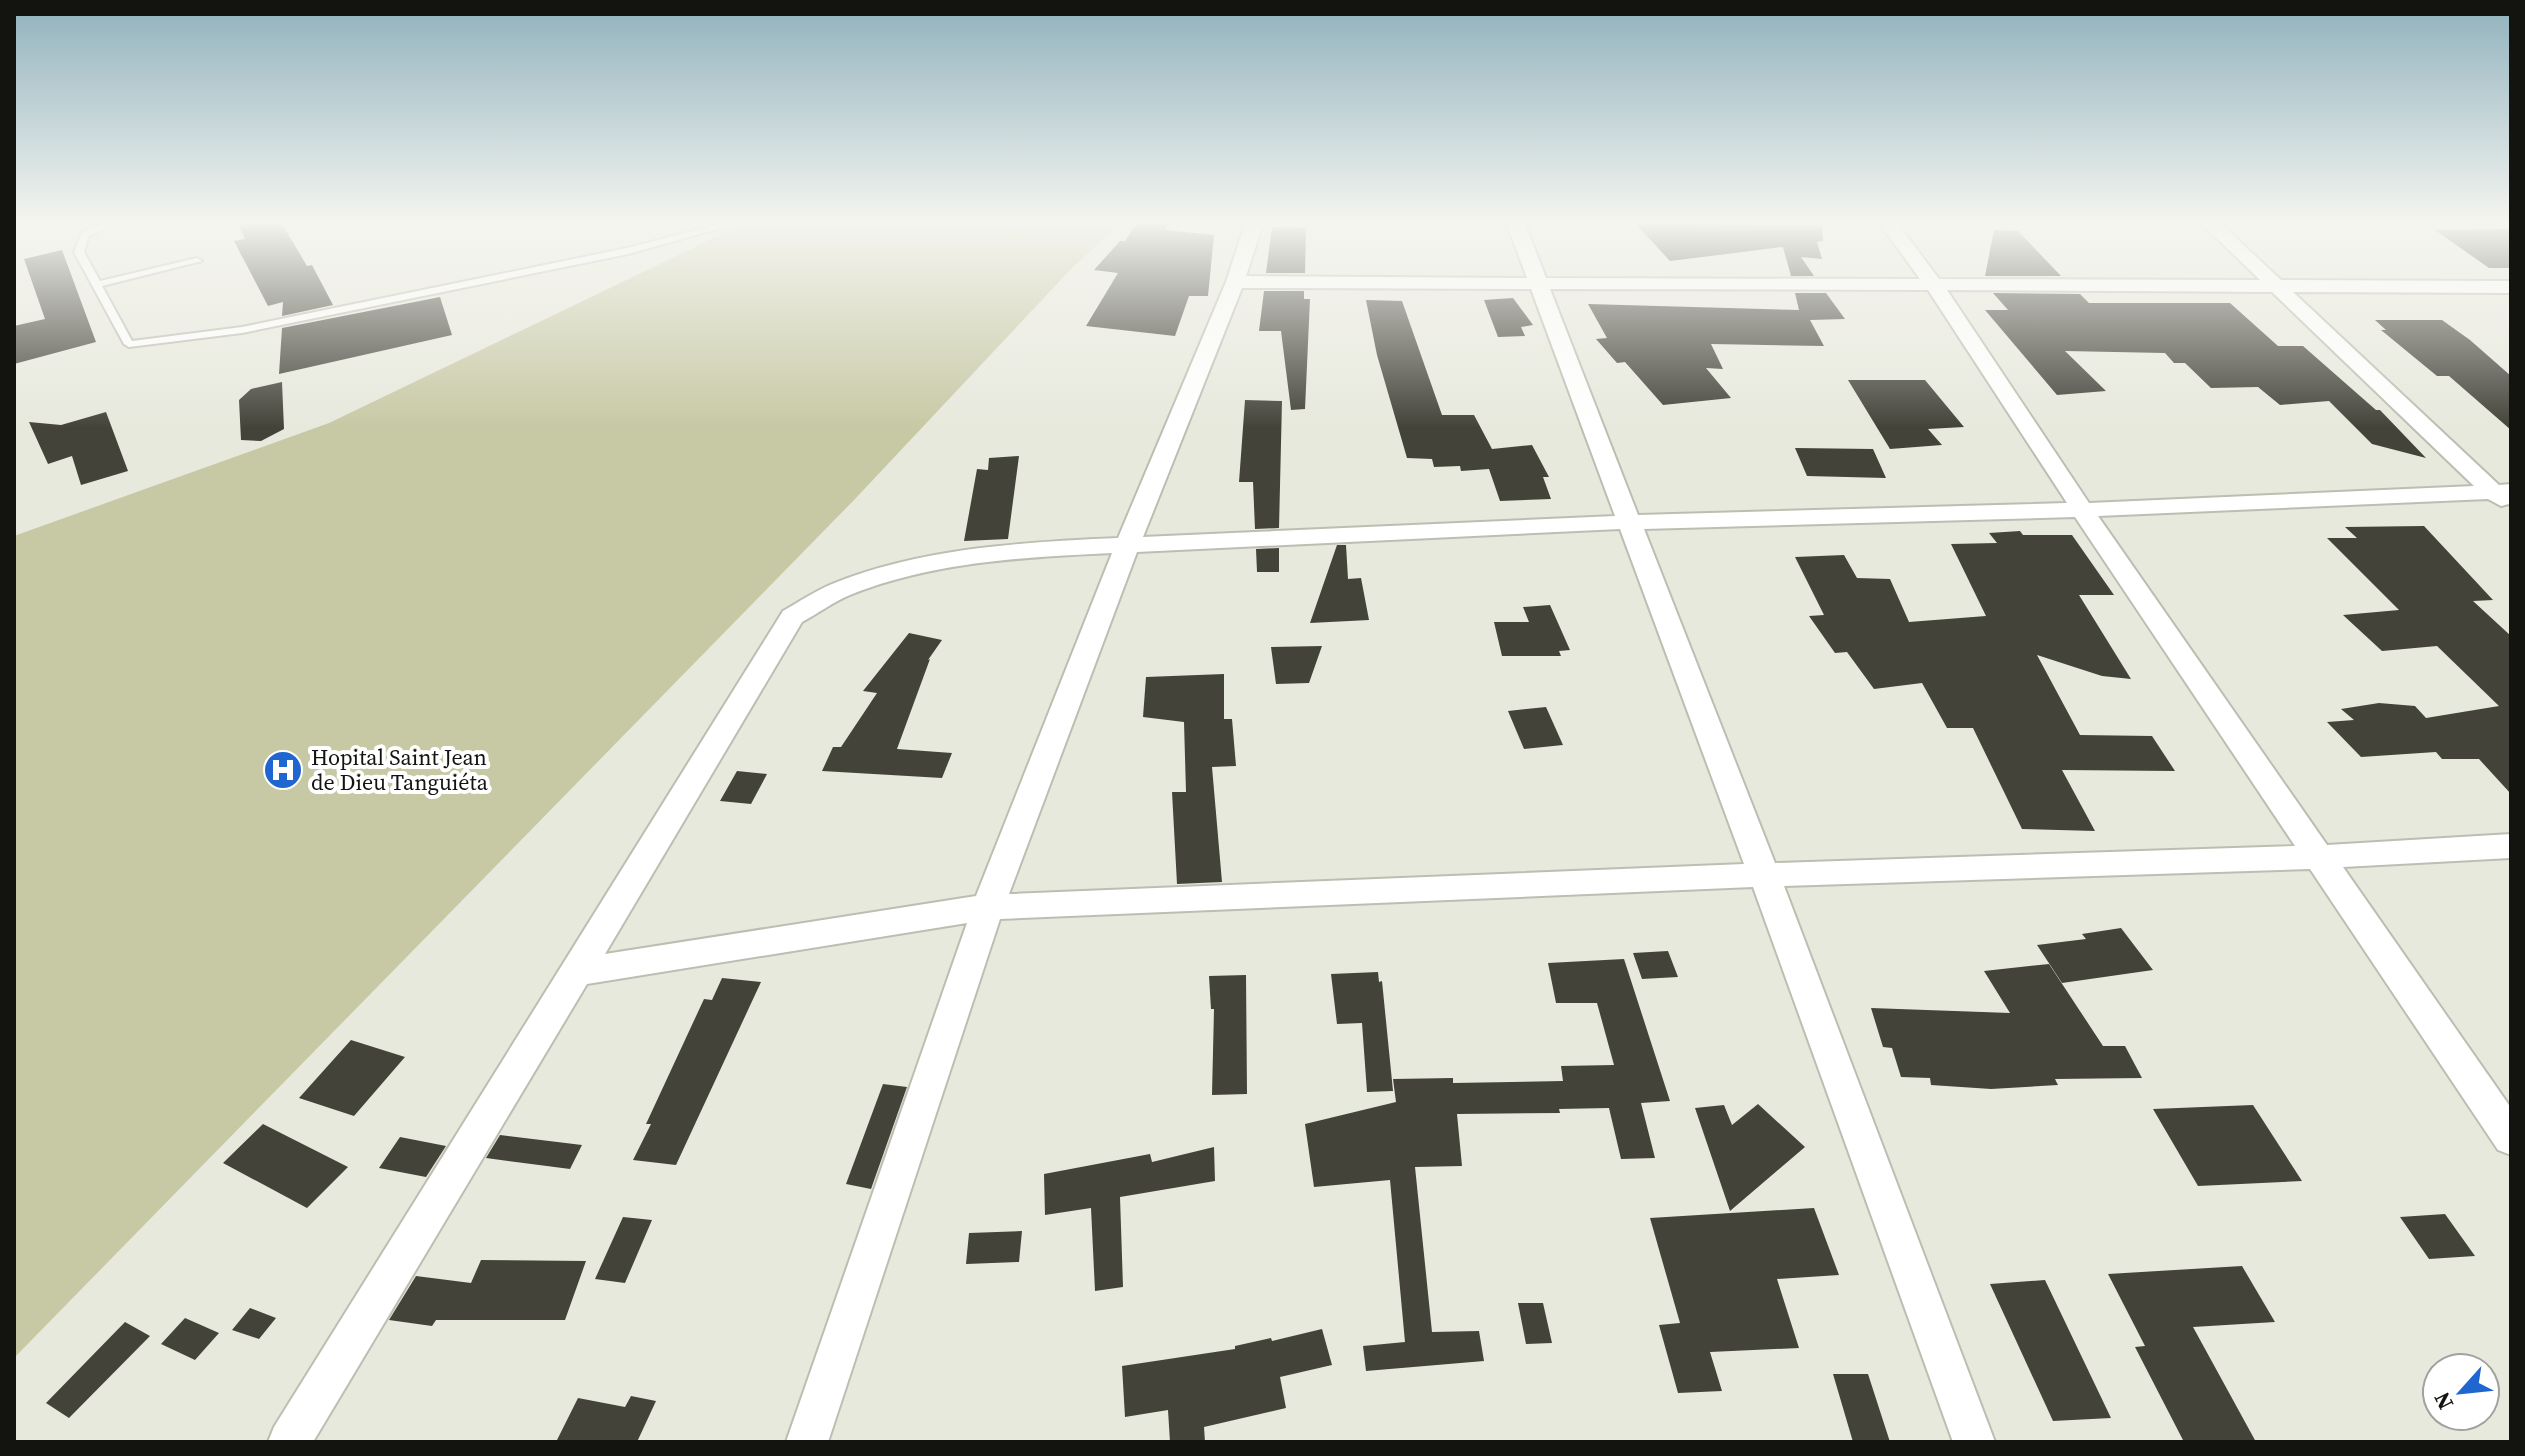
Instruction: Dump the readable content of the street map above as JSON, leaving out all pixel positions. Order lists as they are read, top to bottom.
{
  "places": {
    "hospital": ["Hopital Saint Jean de Dieu Tanguiéta"]
  },
  "north": "bottom left"
}
